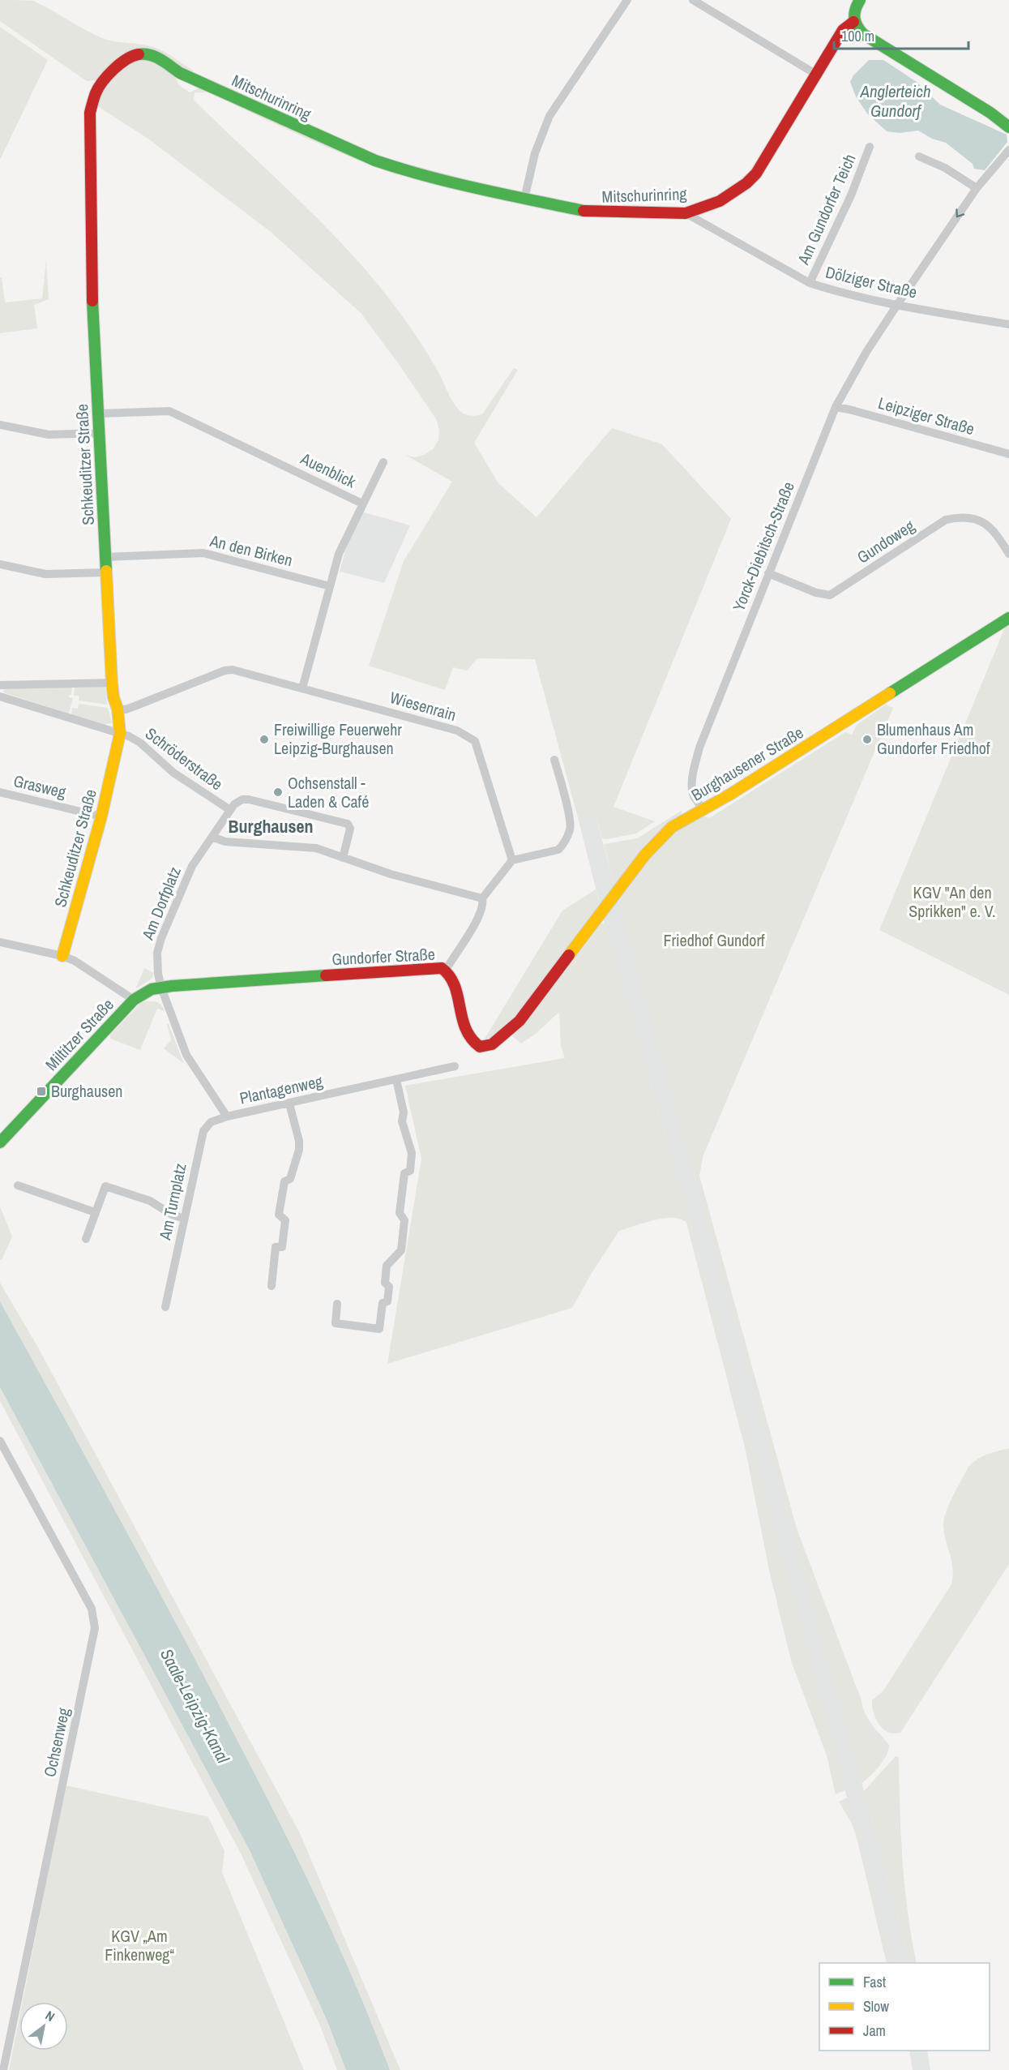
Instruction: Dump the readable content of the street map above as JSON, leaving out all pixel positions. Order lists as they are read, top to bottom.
{
  "streets": {
    "street": [
      "Mitschurinring",
      "Am Gundorfer Teich",
      "Dölziger Straße",
      "Leipziger Straße",
      "Schkeuditzer Straße",
      "Auenblick",
      "Gundoweg",
      "Yorck-Diebitsch-Straße",
      "An den Birken",
      "Wiesenrain",
      "Schröderstraße",
      "Burghausener Straße",
      "Grasweg",
      "Am Dorfplatz",
      "Gundorfer Straße",
      "Miltitzer Straße",
      "Plantagenweg",
      "Am Turnplatz",
      "Ochsenweg"
    ]
  },
  "crossings": [
    ["Mitschurinring", "Dölziger Straße"],
    ["Mitschurinring", "Schkeuditzer Straße"],
    ["Am Gundorfer Teich", "Dölziger Straße"],
    ["Dölziger Straße", "Yorck-Diebitsch-Straße"],
    ["Leipziger Straße", "Yorck-Diebitsch-Straße"],
    ["Schkeuditzer Straße", "Auenblick"],
    ["Schkeuditzer Straße", "An den Birken"],
    ["Schkeuditzer Straße", "Wiesenrain"],
    ["Schkeuditzer Straße", "Schröderstraße"],
    ["Schkeuditzer Straße", "Grasweg"],
    ["Auenblick", "An den Birken"],
    ["Auenblick", "Wiesenrain"],
    ["Gundoweg", "Yorck-Diebitsch-Straße"],
    ["Yorck-Diebitsch-Straße", "Burghausener Straße"],
    ["Schröderstraße", "Am Dorfplatz"],
    ["Burghausener Straße", "Gundorfer Straße"],
    ["Am Dorfplatz", "Gundorfer Straße"],
    ["Am Dorfplatz", "Plantagenweg"],
    ["Gundorfer Straße", "Miltitzer Straße"],
    ["Gundorfer Straße", "Plantagenweg"],
    ["Plantagenweg", "Am Turnplatz"]
  ],
  "districts": ["Burghausen"],
  "water": ["Anglerteich Gundorf", "Saale-Leipzig-Kanal"],
  "parks": ["KGV \"An den Sprikken\" e. V.", "Friedhof Gundorf", "KGV „Am Finkenweg“"],
  "places": {
    "other": ["Freiwillige Feuerwehr Leipzig-Burghausen", "Blumenhaus Am Gundorfer Friedhof", "Ochsenstall - Laden & Café"],
    "transit": ["Burghausen"]
  },
  "legend": ["Fast", "Slow", "Jam"],
  "scale_bar": "100 m",
  "north": "top right"
}
